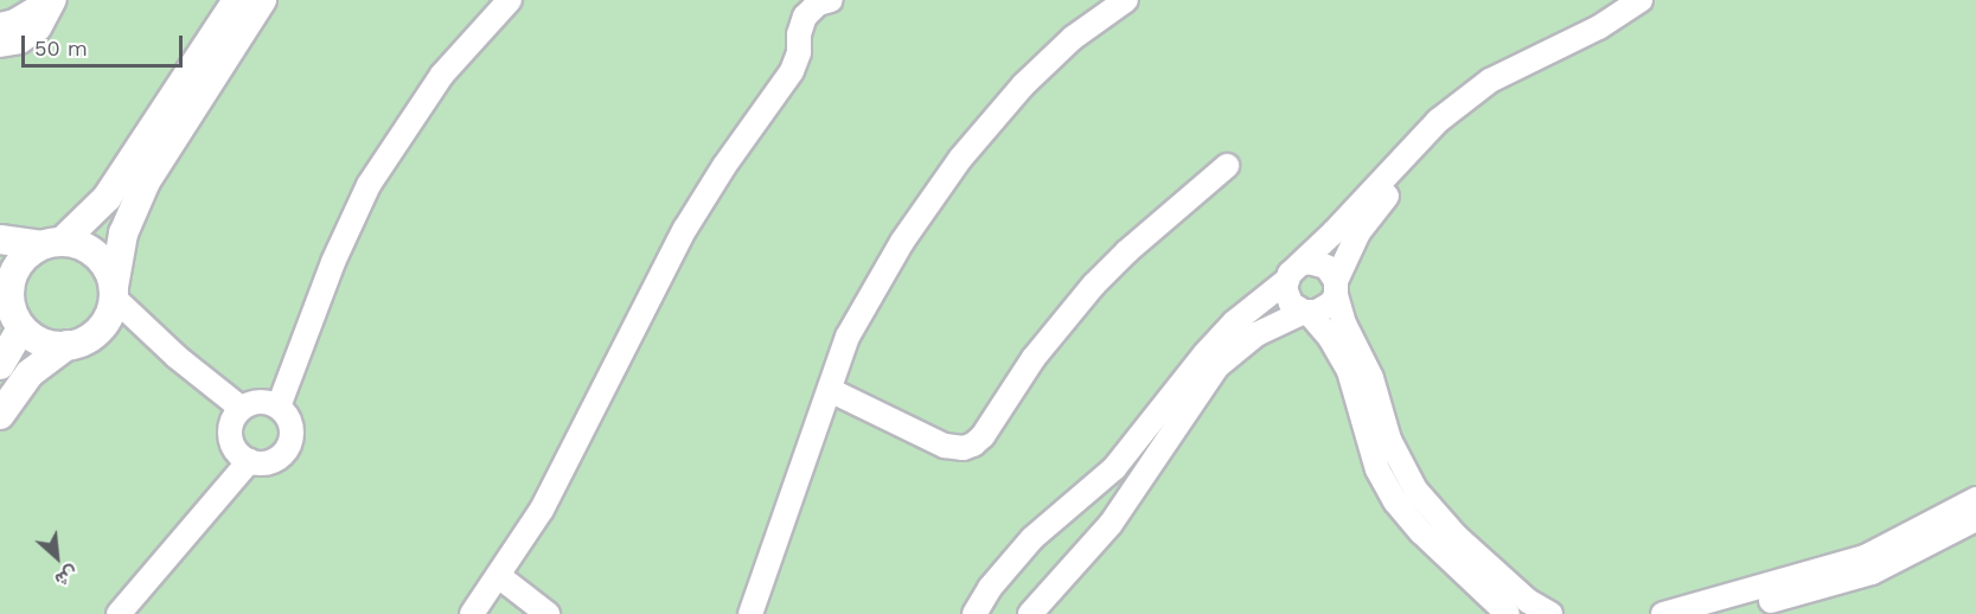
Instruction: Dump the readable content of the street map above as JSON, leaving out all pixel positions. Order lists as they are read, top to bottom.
{
  "scale_bar": "50 m",
  "north": "bottom right"
}
